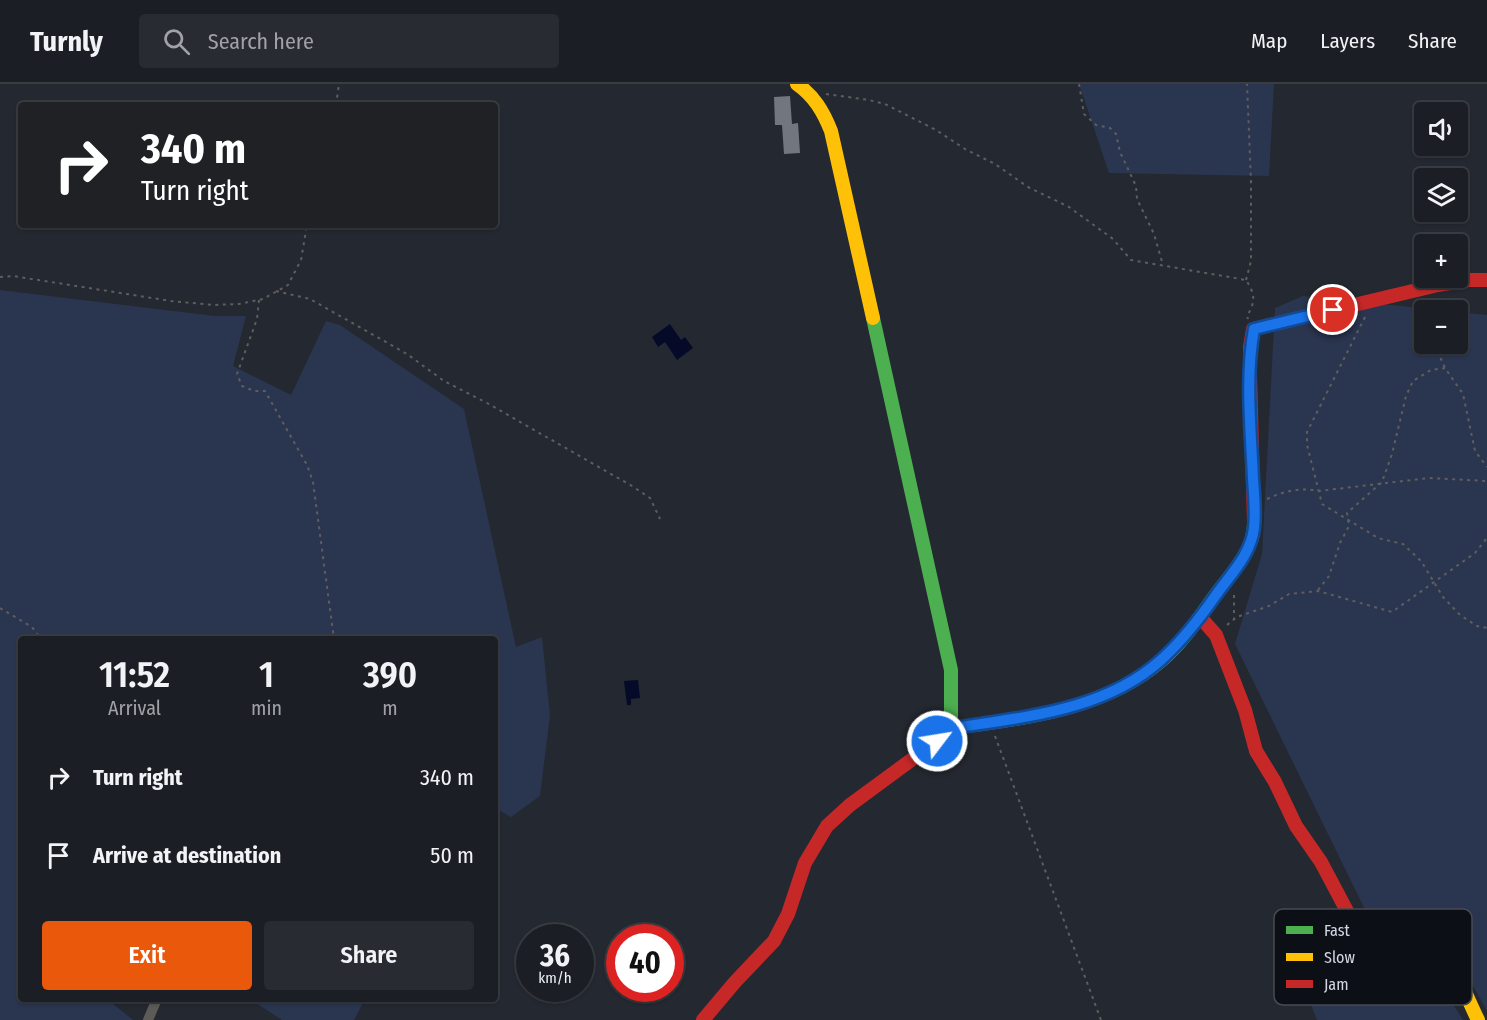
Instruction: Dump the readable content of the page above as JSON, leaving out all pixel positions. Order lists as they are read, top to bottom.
{
  "legend": ["Fast", "Slow", "Jam"],
  "page": {
    "header": "Turnly",
    "search": "Search here",
    "nav": ["Map", "Layers", "Share"],
    "map_buttons": ["+", "−"],
    "turn": ["340 m", "Turn right"],
    "eta": [
      "11:52",
      "Arrival",
      "1",
      "min",
      "390",
      "m"
    ],
    "list": [
      {
        "name": "Turn right",
        "value": "340 m"
      },
      {
        "name": "Arrive at destination",
        "value": "50 m"
      }
    ],
    "buttons": ["Exit", "Share"],
    "speed": "36 km/h",
    "limit": "40"
  }
}
